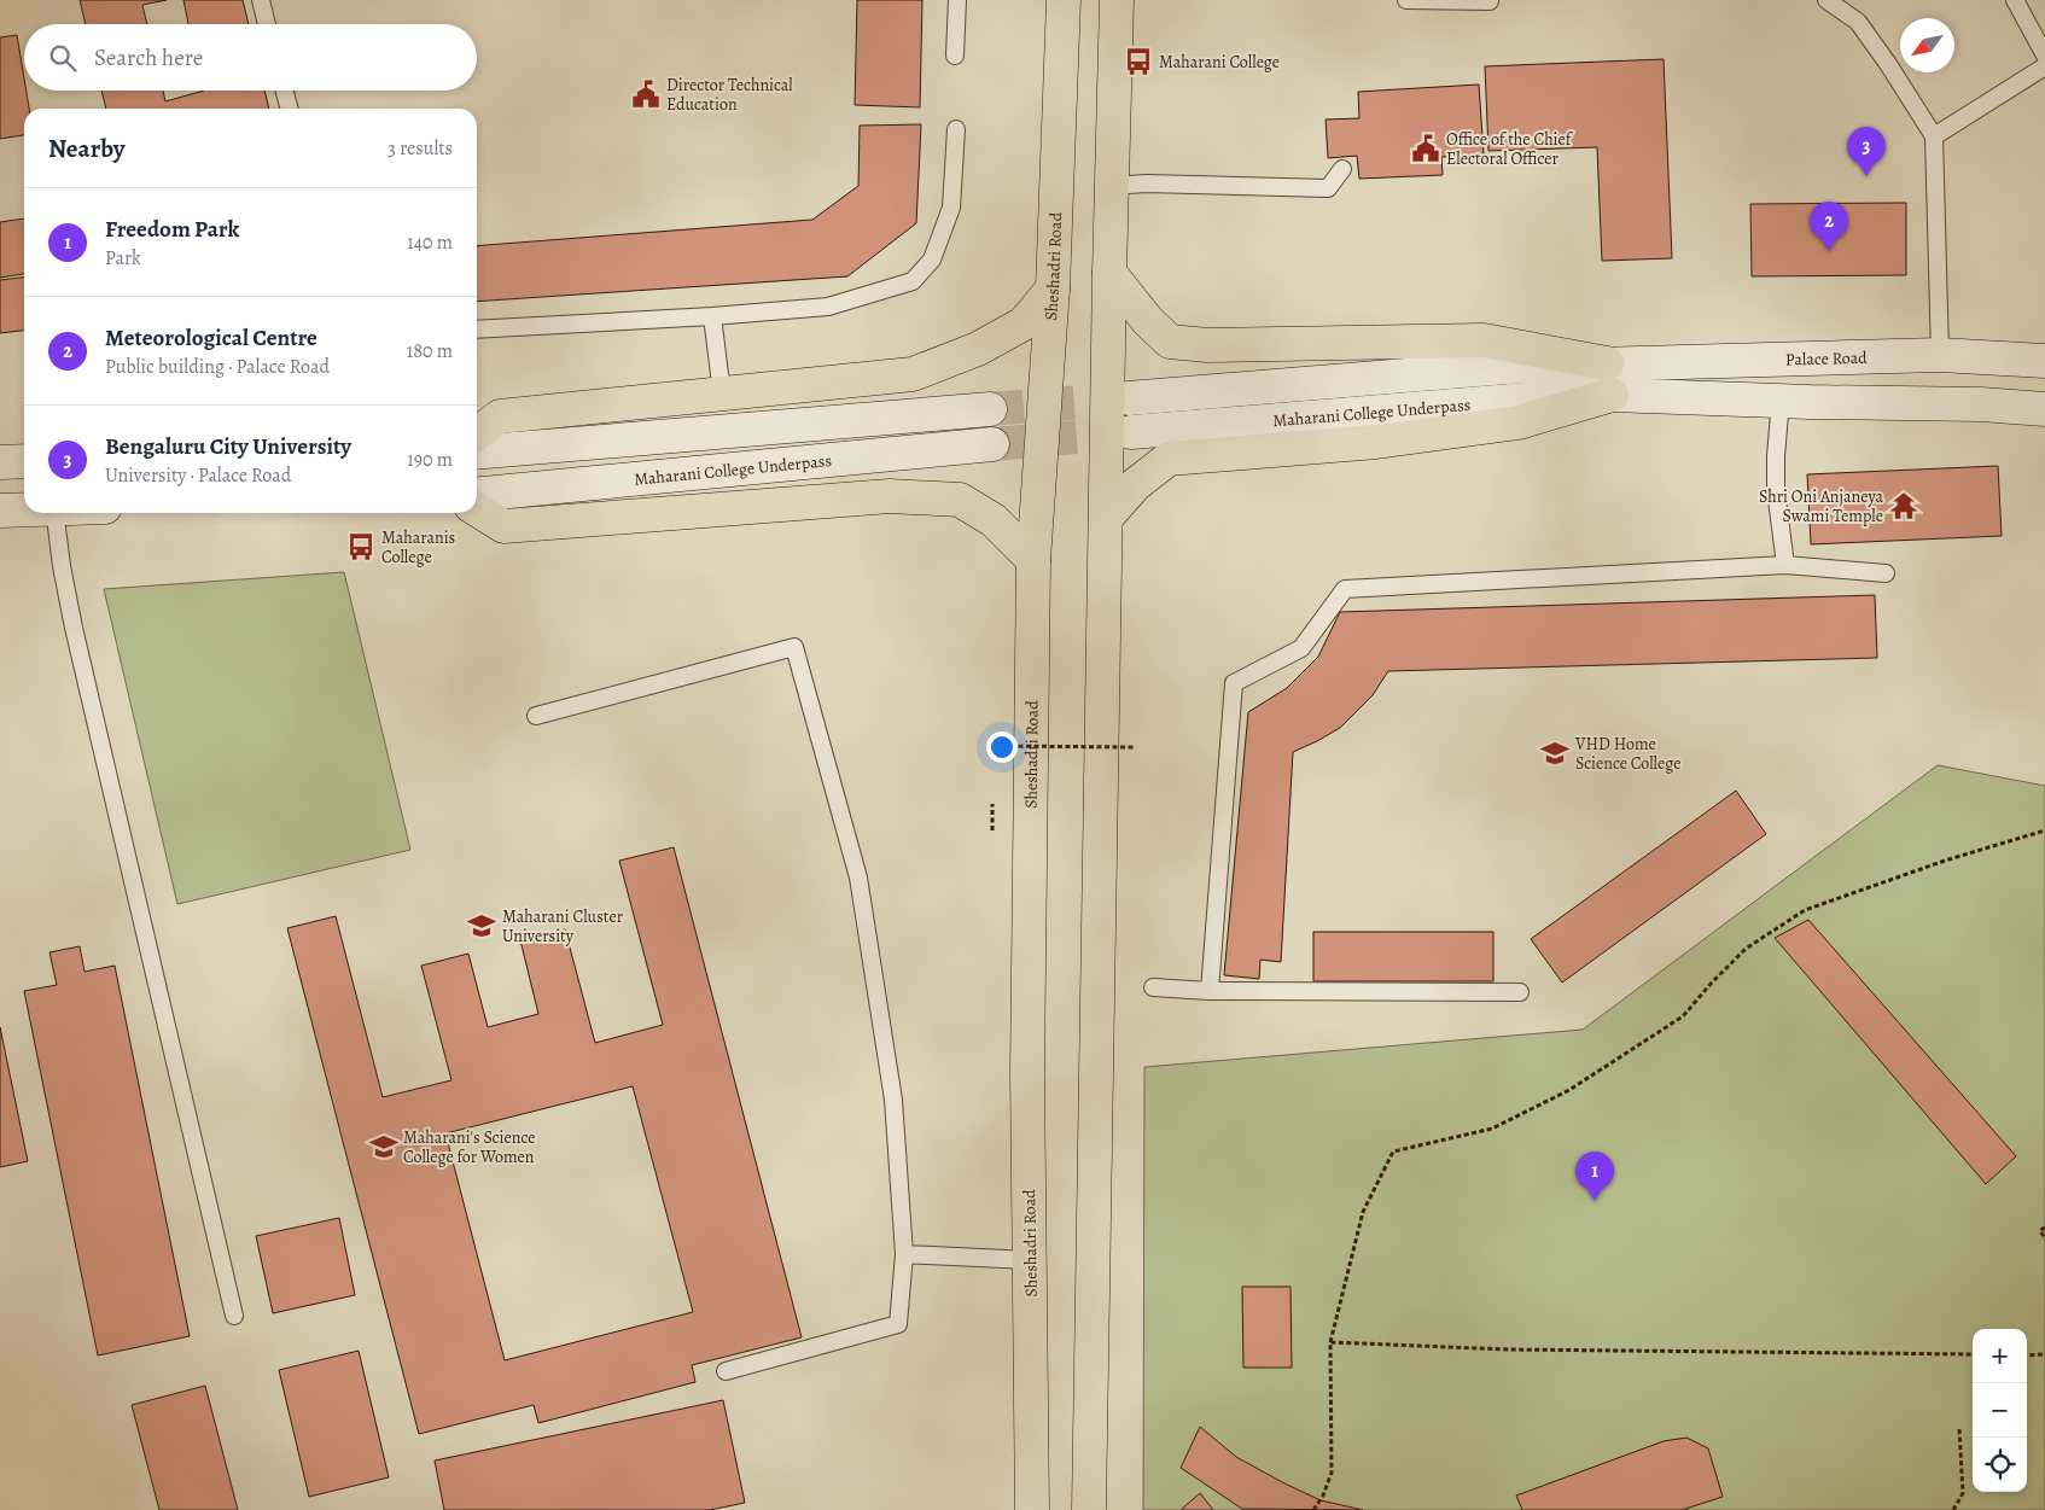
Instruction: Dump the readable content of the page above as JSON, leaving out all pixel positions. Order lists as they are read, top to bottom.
{
  "streets": {
    "main road": ["Sheshadri Road", "Palace Road", "Maharani College Underpass"]
  },
  "crossings": [
    ["Palace Road", "Maharani College Underpass"]
  ],
  "places": {
    "bus stop": ["Maharani College", "Maharanis College"],
    "public building": ["Director Technical Education", "Office of the Chief Electoral Officer"],
    "temple": ["Shri Oni Anjaneya Swami Temple"],
    "school or university": ["VHD Home Science College", "Maharani Cluster University", "Maharani's Science College for Women"]
  },
  "north": "bottom left",
  "page": {
    "search": "Search here",
    "heading": ["Nearby", "3 results"],
    "pins": ["3", "2", "1"],
    "list": [
      {
        "mark": "1",
        "name": "Freedom Park",
        "note": "Park",
        "value": "140 m"
      },
      {
        "mark": "2",
        "name": "Meteorological Centre",
        "note": "Public building · Palace Road",
        "value": "180 m"
      },
      {
        "mark": "3",
        "name": "Bengaluru City University",
        "note": "University · Palace Road",
        "value": "190 m"
      }
    ],
    "map_buttons": ["+", "−"]
  }
}
